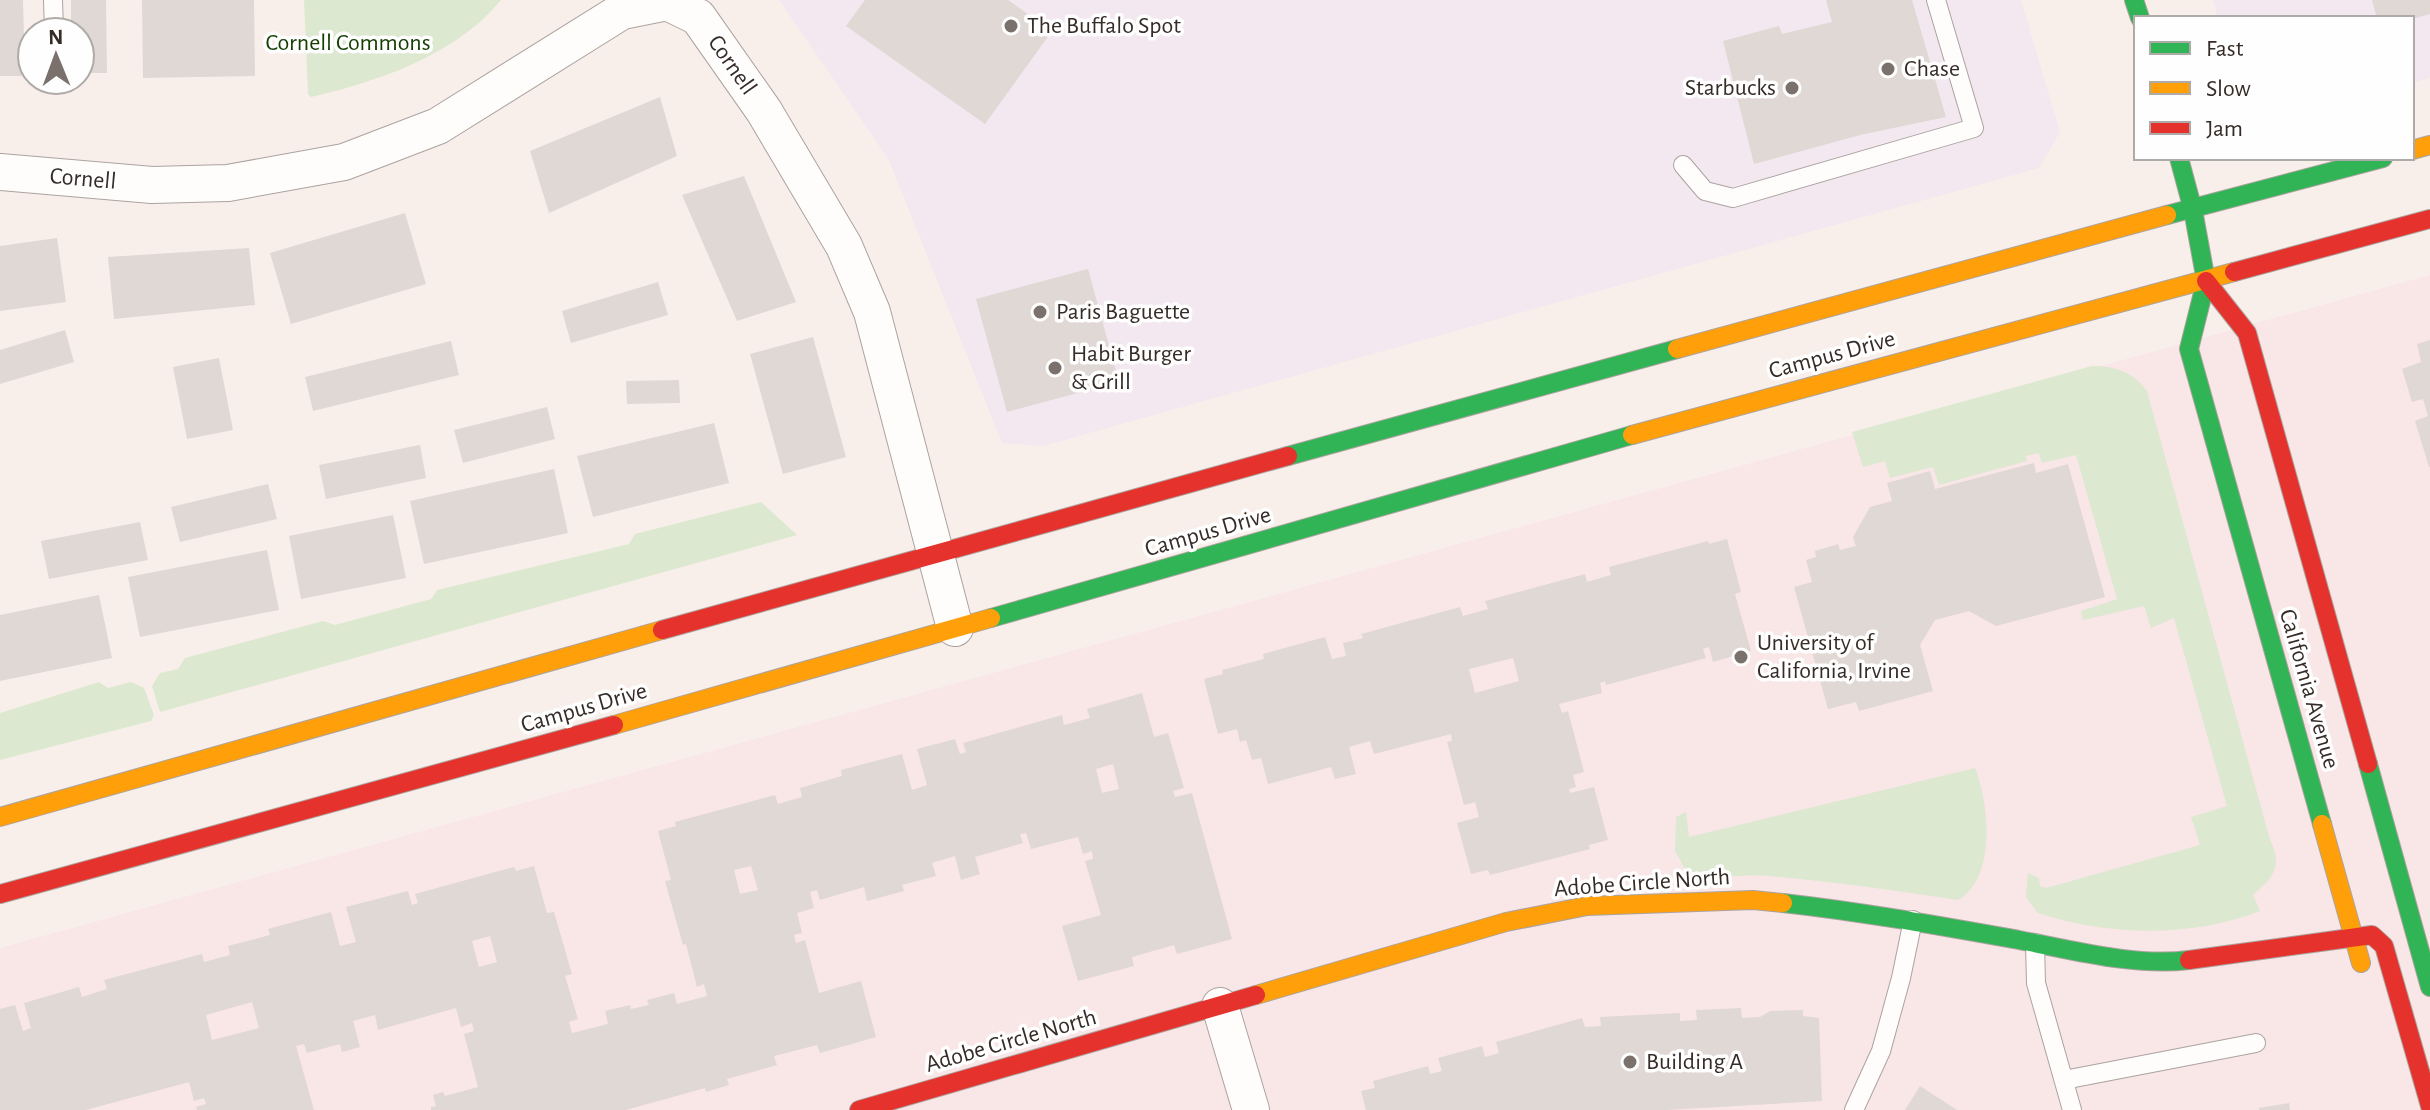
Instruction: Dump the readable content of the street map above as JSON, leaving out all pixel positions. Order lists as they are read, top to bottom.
{
  "streets": {
    "main road": ["Campus Drive", "California Avenue", "Adobe Circle North"],
    "street": ["Cornell"]
  },
  "crossings": [
    ["Cornell", "Campus Drive"],
    ["Campus Drive", "California Avenue"],
    ["California Avenue", "Adobe Circle North"]
  ],
  "parks": ["Cornell Commons"],
  "places": [
    "The Buffalo Spot",
    "Chase",
    "Starbucks",
    "Paris Baguette",
    "Habit Burger & Grill",
    "University of California, Irvine",
    "Building A"
  ],
  "legend": ["Fast", "Slow", "Jam"],
  "north": "top"
}
